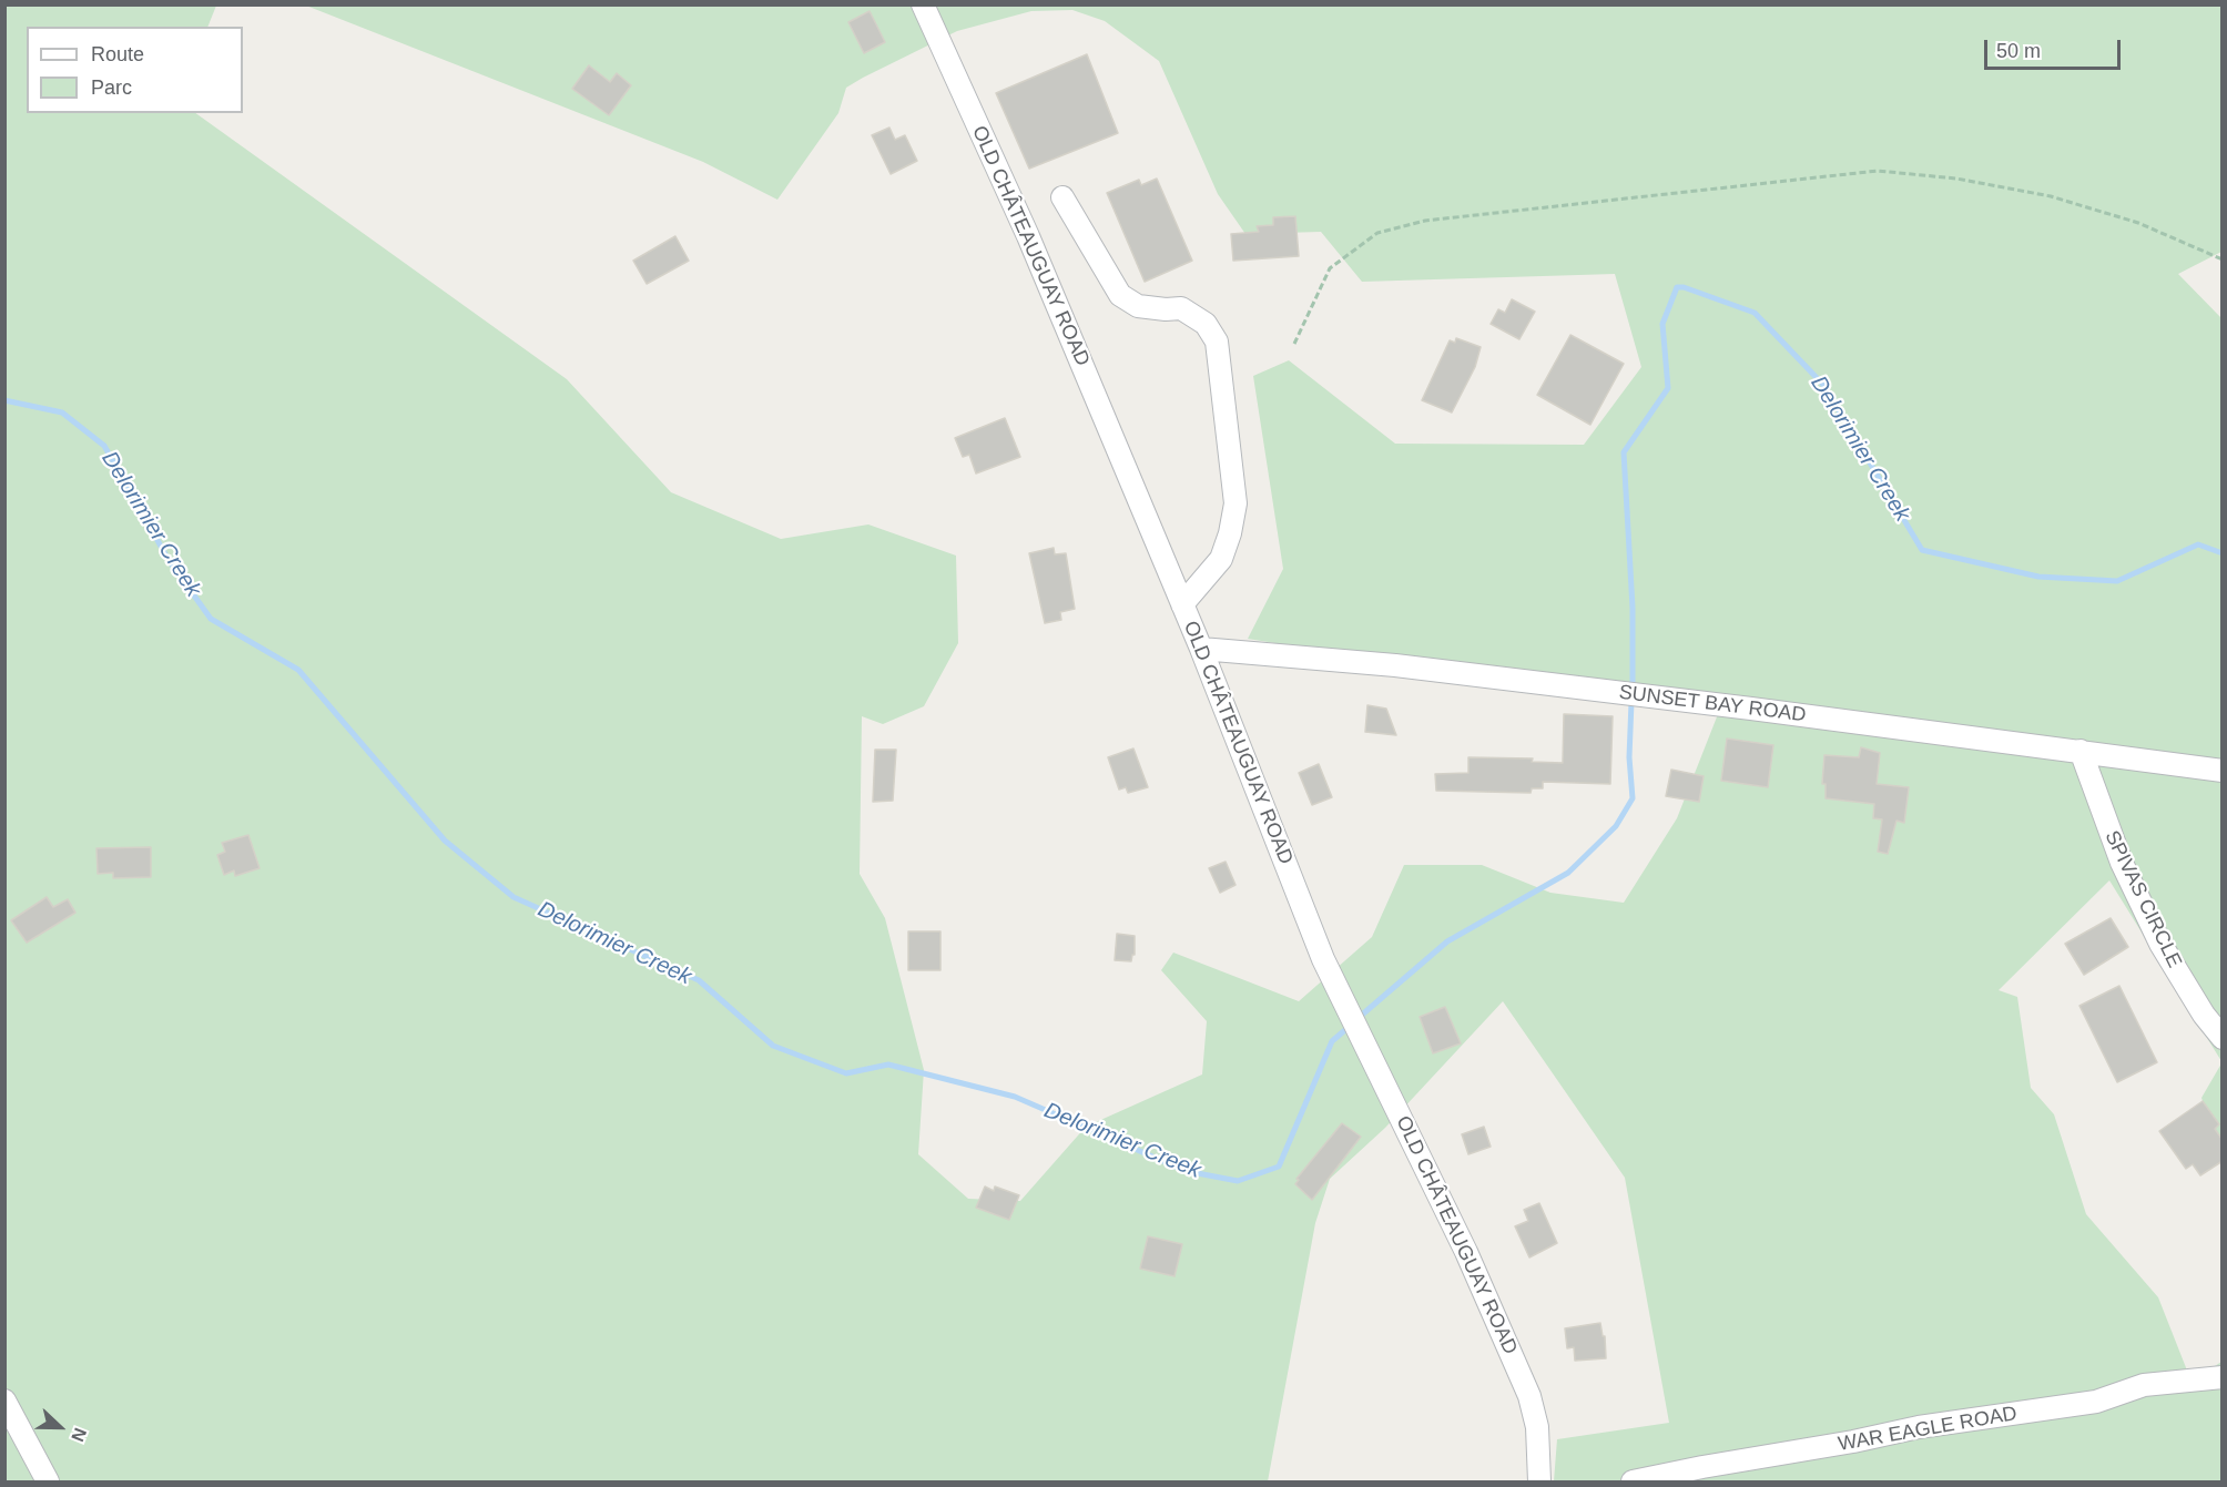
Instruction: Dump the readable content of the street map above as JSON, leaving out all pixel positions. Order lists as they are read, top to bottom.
{
  "streets": {
    "street": [
      "OLD CHÂTEAUGUAY ROAD",
      "SUNSET BAY ROAD",
      "SPIVAS CIRCLE",
      "WAR EAGLE ROAD"
    ]
  },
  "crossings": [
    ["OLD CHÂTEAUGUAY ROAD", "SUNSET BAY ROAD"],
    ["SUNSET BAY ROAD", "SPIVAS CIRCLE"]
  ],
  "water": ["Delorimier Creek"],
  "legend": ["Route", "Parc"],
  "scale_bar": "50 m",
  "north": "right"
}
